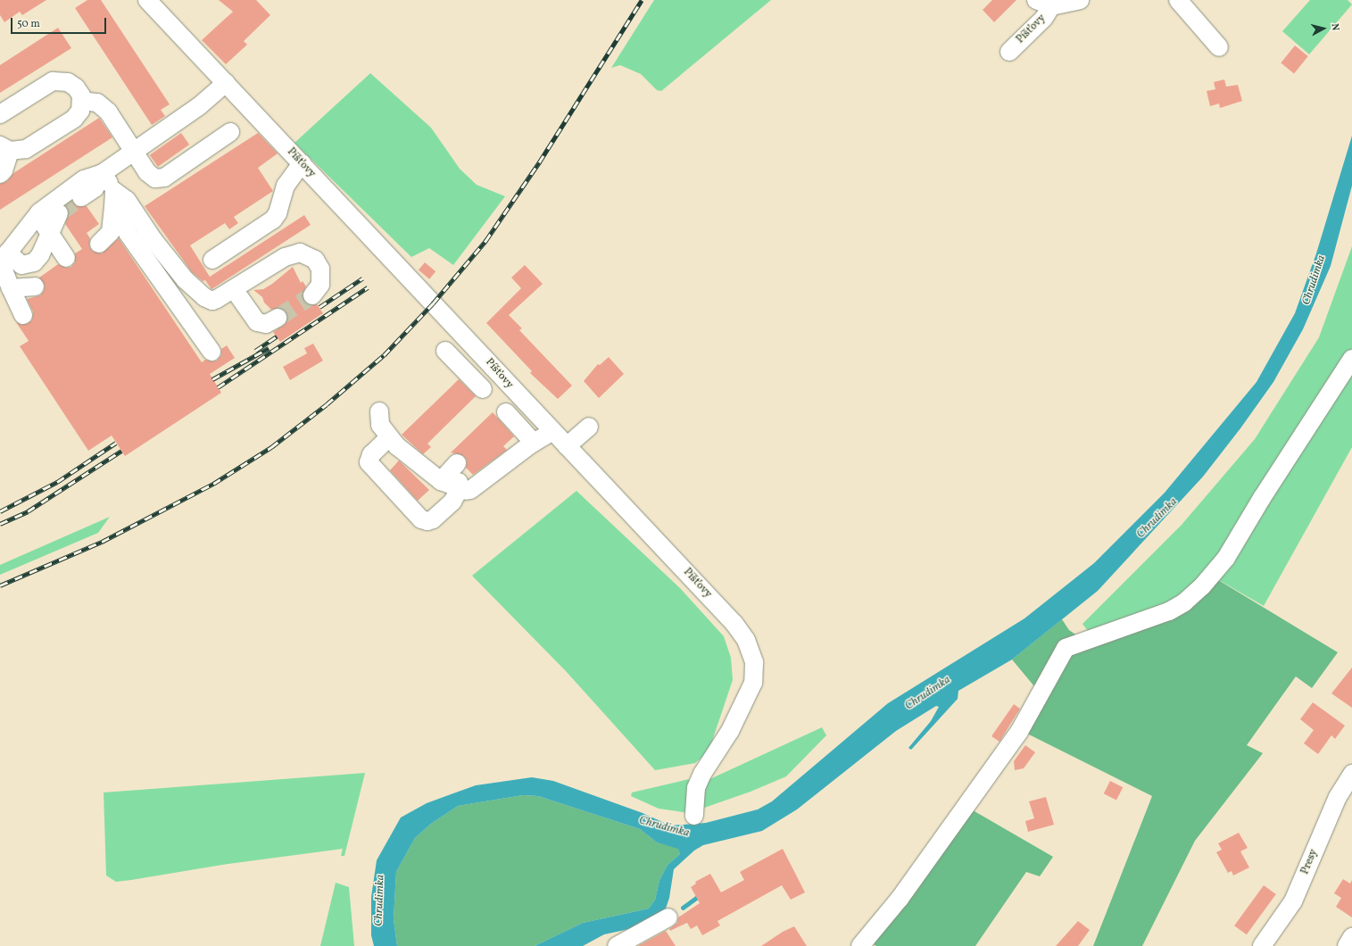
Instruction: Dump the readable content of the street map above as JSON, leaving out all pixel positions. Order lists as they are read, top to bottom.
{
  "streets": {
    "street": ["Píšťovy", "Presy"]
  },
  "water": ["Chrudimka"],
  "scale_bar": "50 m",
  "north": "right"
}
